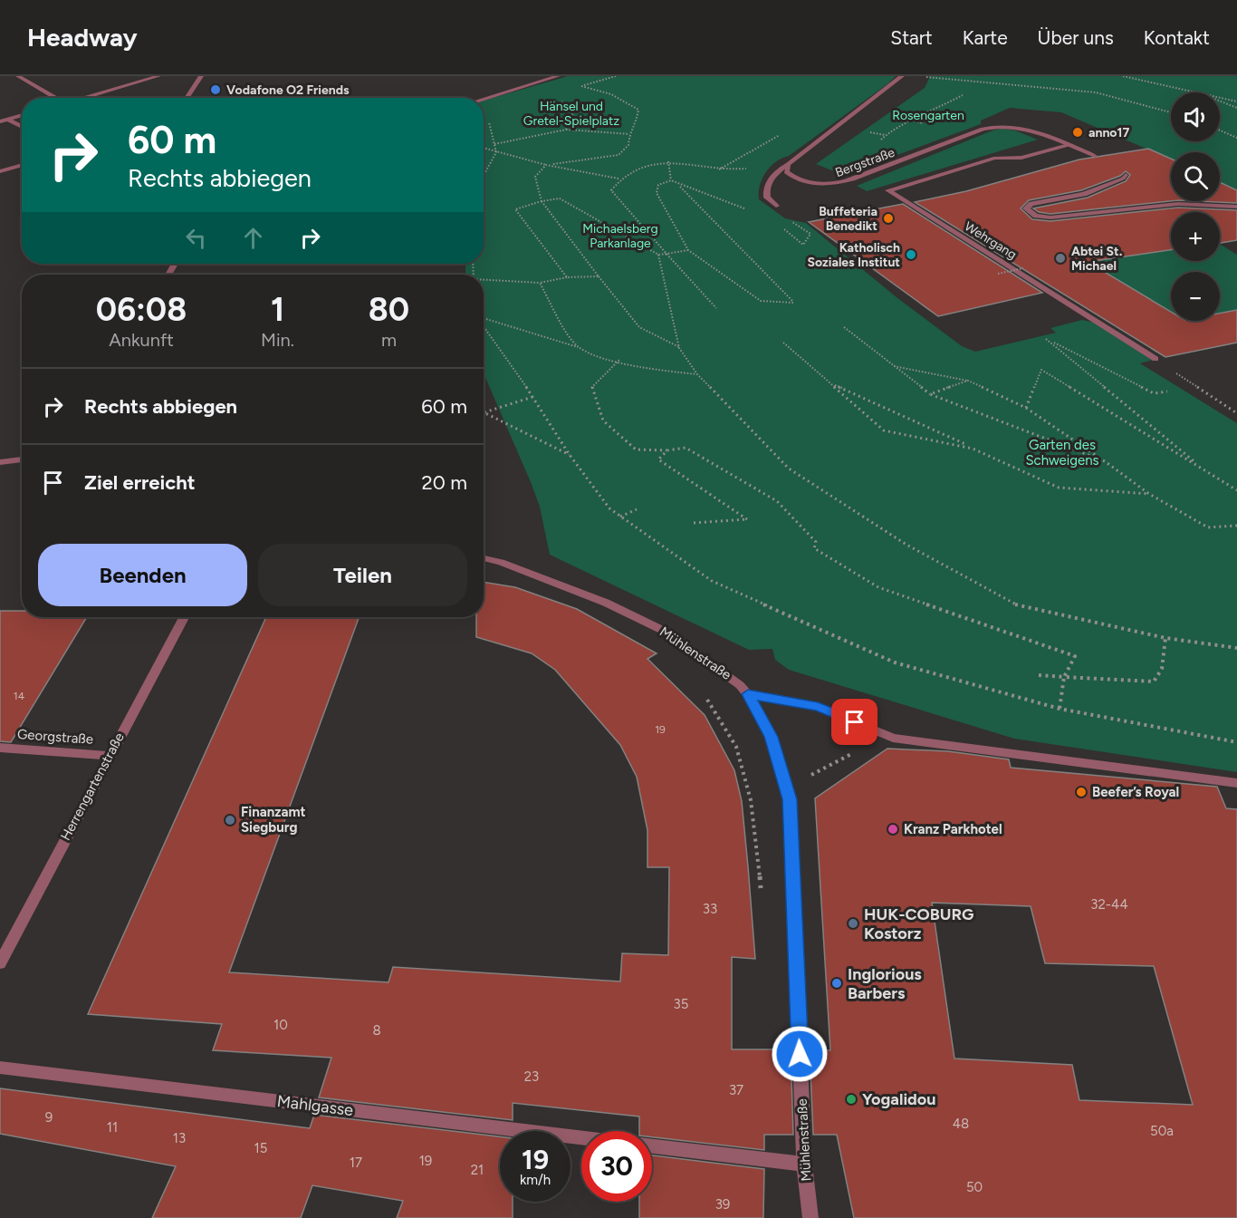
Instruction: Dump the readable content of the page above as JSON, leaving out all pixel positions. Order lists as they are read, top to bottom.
{
  "streets": {
    "street": [
      "Bergstraße",
      "Wehrgang",
      "Mühlenstraße",
      "Georgstraße",
      "Herrengartenstraße",
      "Mahlgasse"
    ]
  },
  "crossings": [
    ["Bergstraße", "Wehrgang"],
    ["Georgstraße", "Herrengartenstraße"]
  ],
  "parks": [
    "Hänsel und Gretel-Spielplatz",
    "Rosengarten",
    "Michaelsberg Parkanlage",
    "Garten des Schweigens"
  ],
  "places": [
    "Vodafone O2 Friends",
    "anno17",
    "Buffeteria Benedikt",
    "Katholisch Soziales Institut",
    "Abtei St. Michael",
    "Beefer’s Royal",
    "Finanzamt Siegburg",
    "Kranz Parkhotel",
    "HUK-COBURG Kostorz",
    "Inglorious Barbers",
    "Yogalidou"
  ],
  "house_numbers": [
    "14",
    "19",
    "32-44",
    "33",
    "35",
    "10",
    "8",
    "23",
    "37",
    "9",
    "48",
    "11",
    "50a",
    "13",
    "15",
    "19",
    "17",
    "21",
    "50",
    "39"
  ],
  "page": {
    "header": "Headway",
    "nav": [
      "Start",
      "Karte",
      "Über uns",
      "Kontakt"
    ],
    "map_buttons": ["+", "−"],
    "turn": ["60 m", "Rechts abbiegen"],
    "eta": [
      "06:08",
      "Ankunft",
      "1",
      "Min.",
      "80",
      "m"
    ],
    "list": [
      {
        "name": "Rechts abbiegen",
        "value": "60 m"
      },
      {
        "name": "Ziel erreicht",
        "value": "20 m"
      }
    ],
    "buttons": ["Beenden", "Teilen"],
    "speed": "19 km/h",
    "limit": "30"
  }
}
